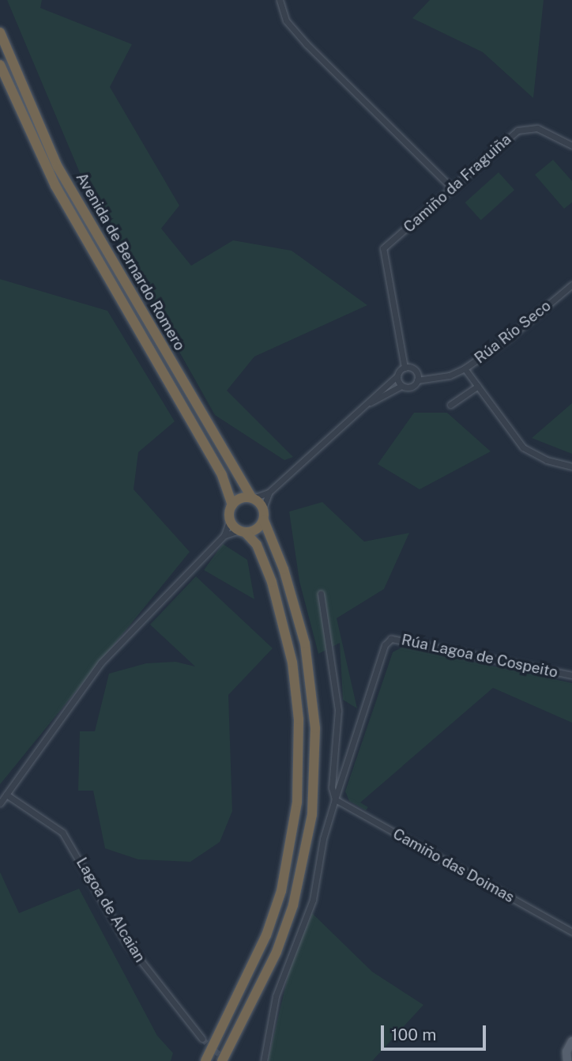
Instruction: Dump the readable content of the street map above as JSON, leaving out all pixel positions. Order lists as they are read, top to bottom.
{
  "streets": {
    "highway": ["Avenida de Bernardo Romero"],
    "street": [
      "Camiño da Fraguiña",
      "Rúa Río Seco",
      "Rúa Lagoa de Cospeito",
      "Camiño das Doimas",
      "Lagoa de Alcaian"
    ]
  },
  "crossings": [
    ["Camiño da Fraguiña", "Rúa Río Seco"],
    ["Rúa Lagoa de Cospeito", "Camiño das Doimas"]
  ],
  "scale_bar": "100 m"
}
